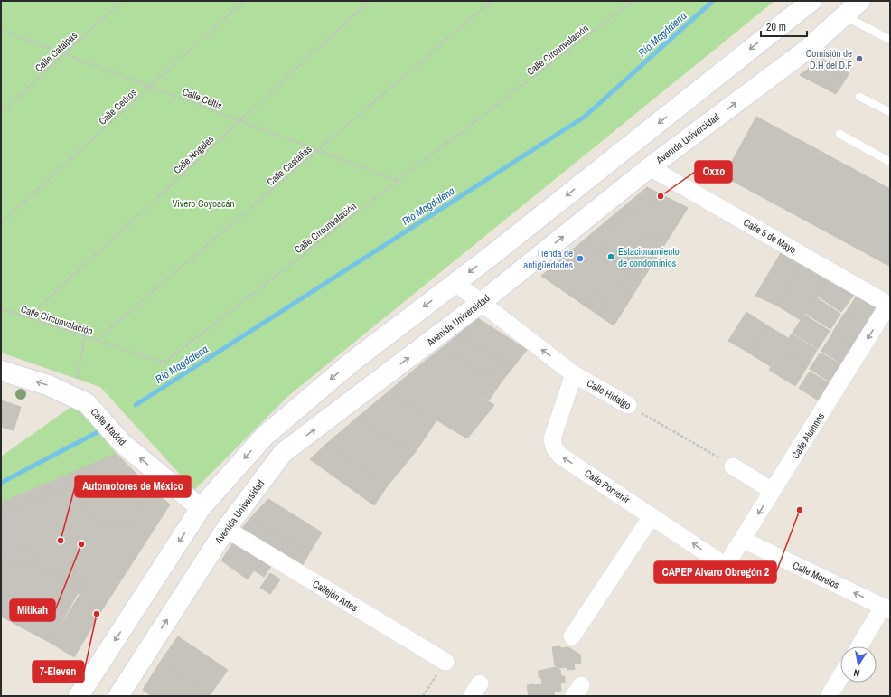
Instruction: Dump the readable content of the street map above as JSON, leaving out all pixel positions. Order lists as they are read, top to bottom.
{
  "streets": {
    "main road": ["Avenida Universidad", "Calle Madrid"],
    "street": [
      "Calle 5 de Mayo",
      "Calle Hidalgo",
      "Calle Alumnos",
      "Calle Porvenir",
      "Calle Morelos",
      "Callejón Artes"
    ],
    "path": [
      "Calle Circunvalación",
      "Calle Catalpas",
      "Calle Celtis",
      "Calle Cedros",
      "Calle Nogales",
      "Calle Castañas"
    ]
  },
  "crossings": [
    ["Calle Circunvalación", "Calle Celtis"],
    ["Calle Circunvalación", "Calle Nogales"],
    ["Calle Circunvalación", "Calle Castañas"],
    ["Calle Catalpas", "Calle Celtis"],
    ["Calle Celtis", "Calle Cedros"],
    ["Calle Celtis", "Calle Nogales"],
    ["Calle Celtis", "Calle Castañas"],
    ["Avenida Universidad", "Calle 5 de Mayo"],
    ["Avenida Universidad", "Calle Hidalgo"],
    ["Avenida Universidad", "Callejón Artes"],
    ["Calle 5 de Mayo", "Calle Alumnos"],
    ["Calle Hidalgo", "Calle Porvenir"],
    ["Calle Alumnos", "Calle Porvenir"],
    ["Calle Alumnos", "Calle Morelos"]
  ],
  "one_way": [
    "Calle Hidalgo",
    "Calle Madrid",
    "Calle Alumnos",
    "Calle Porvenir",
    "Calle Morelos"
  ],
  "water": ["Río Magdalena"],
  "parks": ["Vivero Coyoacán"],
  "places": [
    "Comisión de D.H del D.F",
    "Oxxo",
    "Estacionamiento de condominios",
    "Tienda de antigüedades",
    "CAPEP Alvaro Obregón 2",
    "Automotores de México",
    "Mitikah",
    "7-Eleven"
  ],
  "scale_bar": "20 m",
  "north": "bottom"
}
